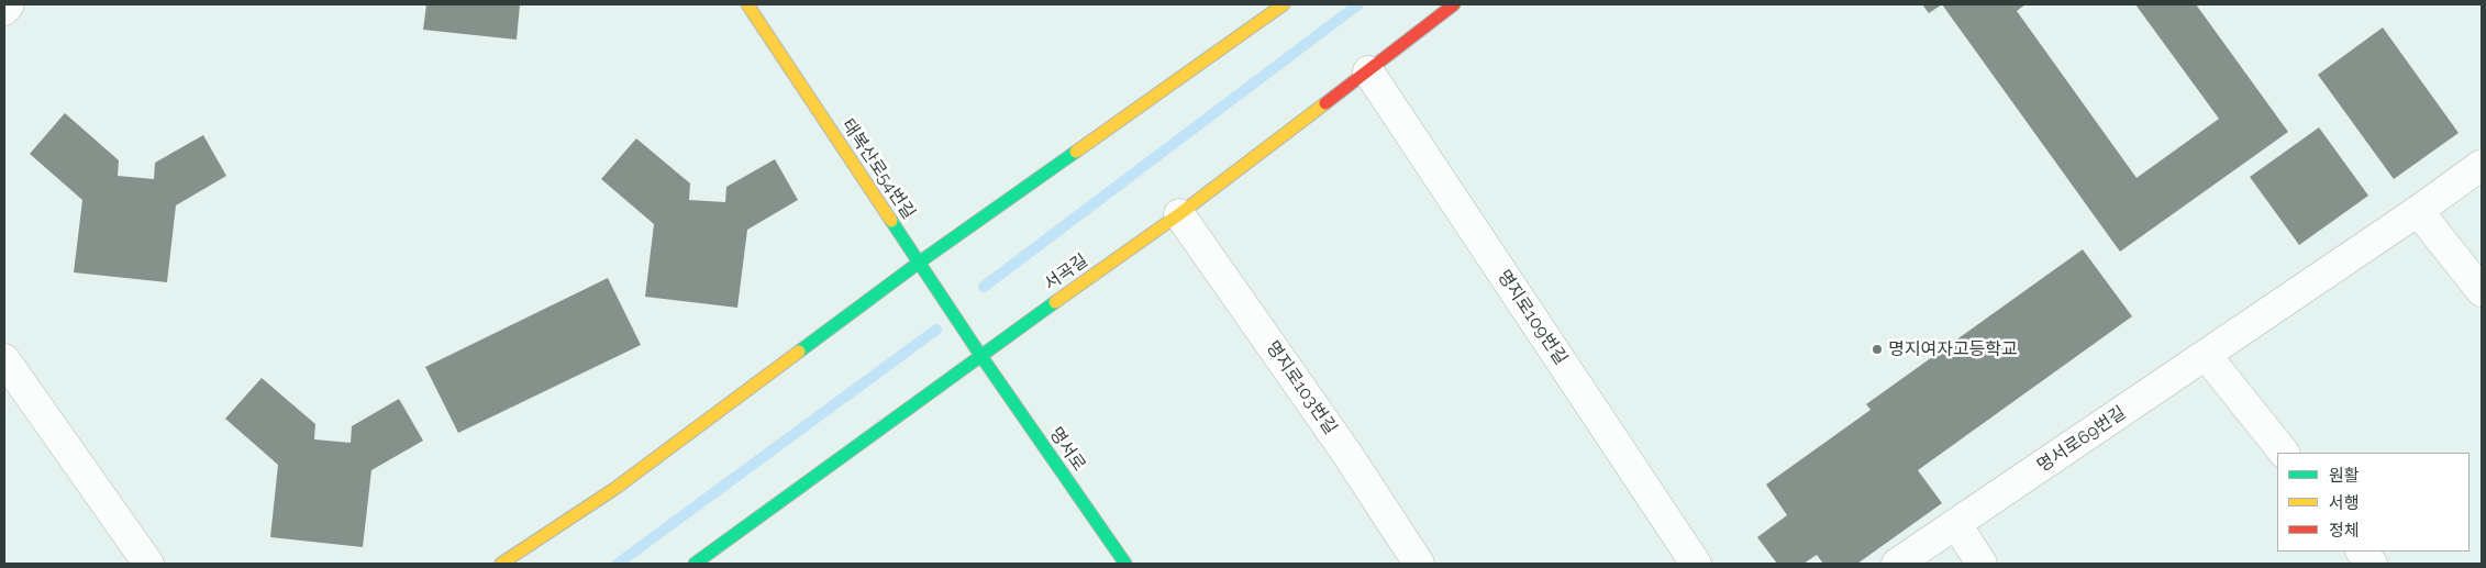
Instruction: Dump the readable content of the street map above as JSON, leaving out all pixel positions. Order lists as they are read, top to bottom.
{
  "streets": {
    "street": [
      "태복산로54번길",
      "서곡길",
      "명지로109번길",
      "명지로103번길",
      "명서로69번길",
      "명서로"
    ]
  },
  "crossings": [
    ["태복산로54번길", "서곡길"],
    ["태복산로54번길", "명서로"],
    ["서곡길", "명지로109번길"],
    ["서곡길", "명지로103번길"],
    ["서곡길", "명서로"]
  ],
  "places": ["명지여자고등학교"],
  "legend": ["원활", "서행", "정체"]
}
